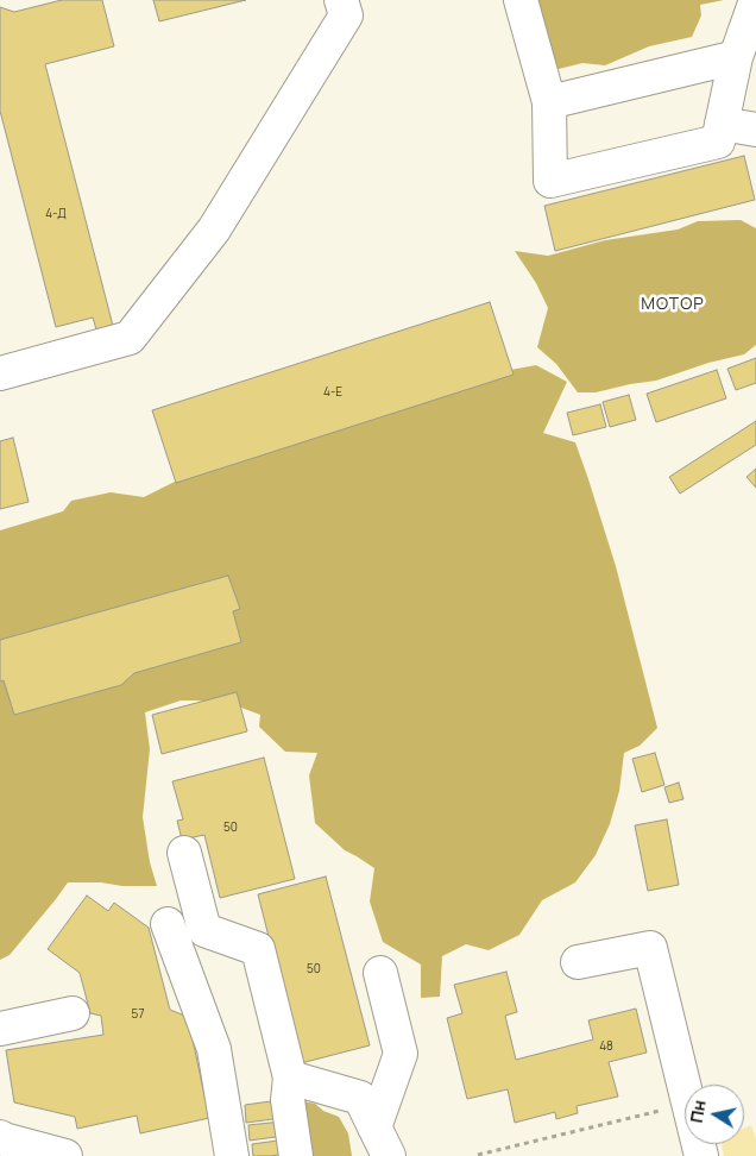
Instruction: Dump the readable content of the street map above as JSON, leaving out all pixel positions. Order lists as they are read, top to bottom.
{
  "districts": ["МОТОР"],
  "house_numbers": [
    "4-Д",
    "4-Е",
    "50",
    "50",
    "57",
    "48"
  ],
  "north": "left"
}
